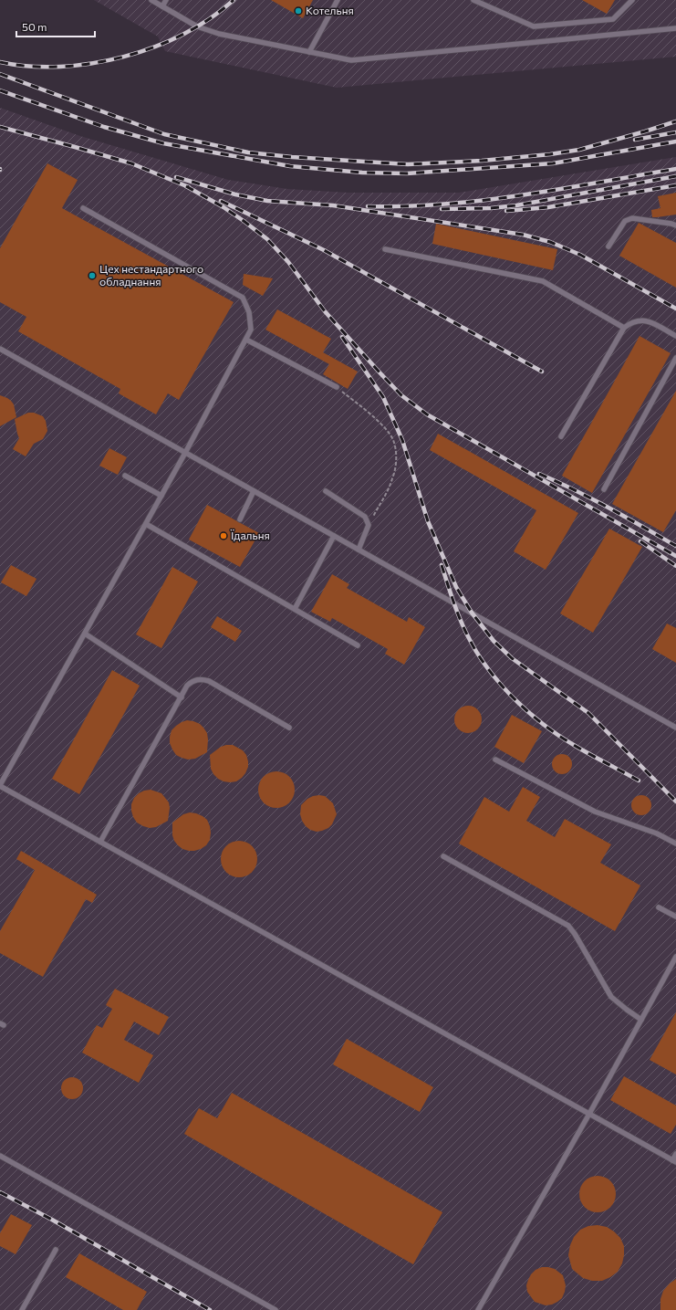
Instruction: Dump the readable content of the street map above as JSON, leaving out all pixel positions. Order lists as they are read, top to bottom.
{
  "places": ["Котельня", "Цех нестандартного обладнання", "Їдальня"],
  "scale_bar": "50 m"
}
